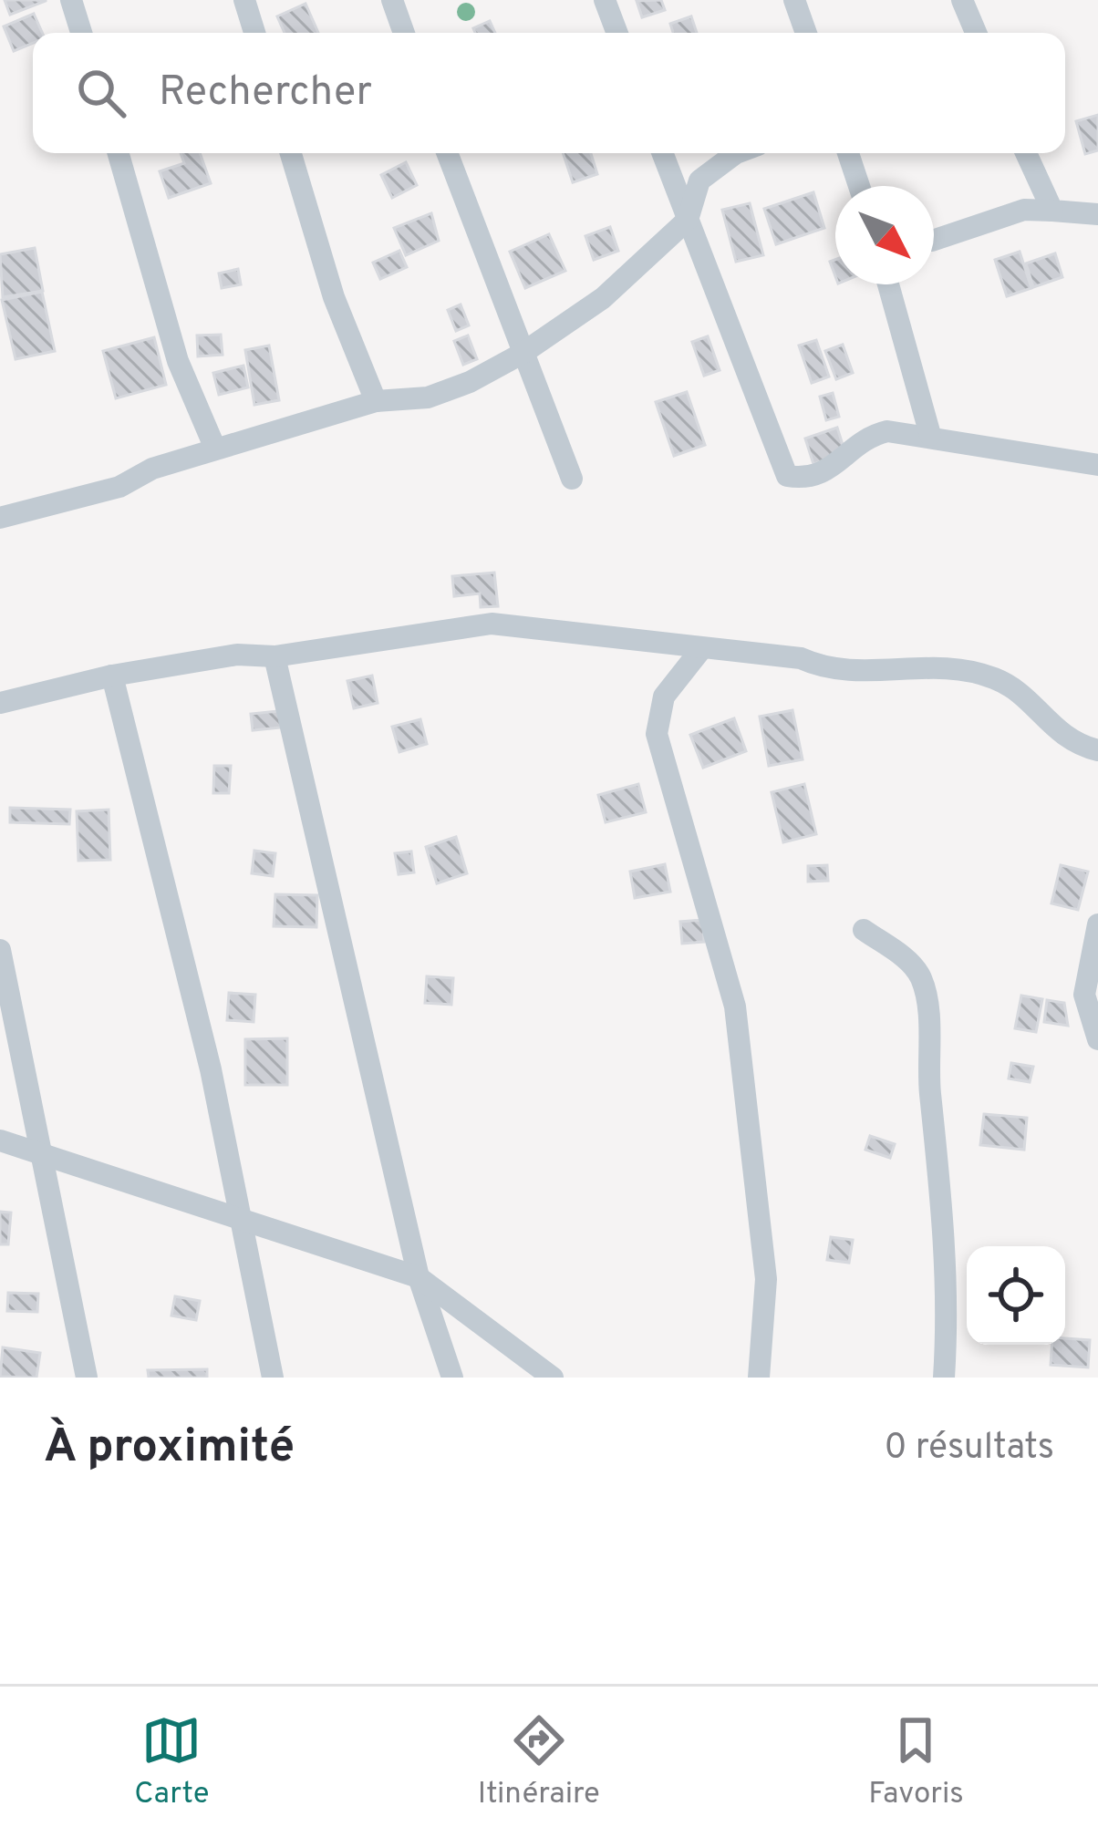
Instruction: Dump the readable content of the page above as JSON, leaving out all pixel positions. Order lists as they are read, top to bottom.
{
  "north": "bottom right",
  "page": {
    "search": "Rechercher",
    "heading": ["À proximité", "0 résultats"],
    "nav": ["Carte", "Itinéraire", "Favoris"]
  }
}
